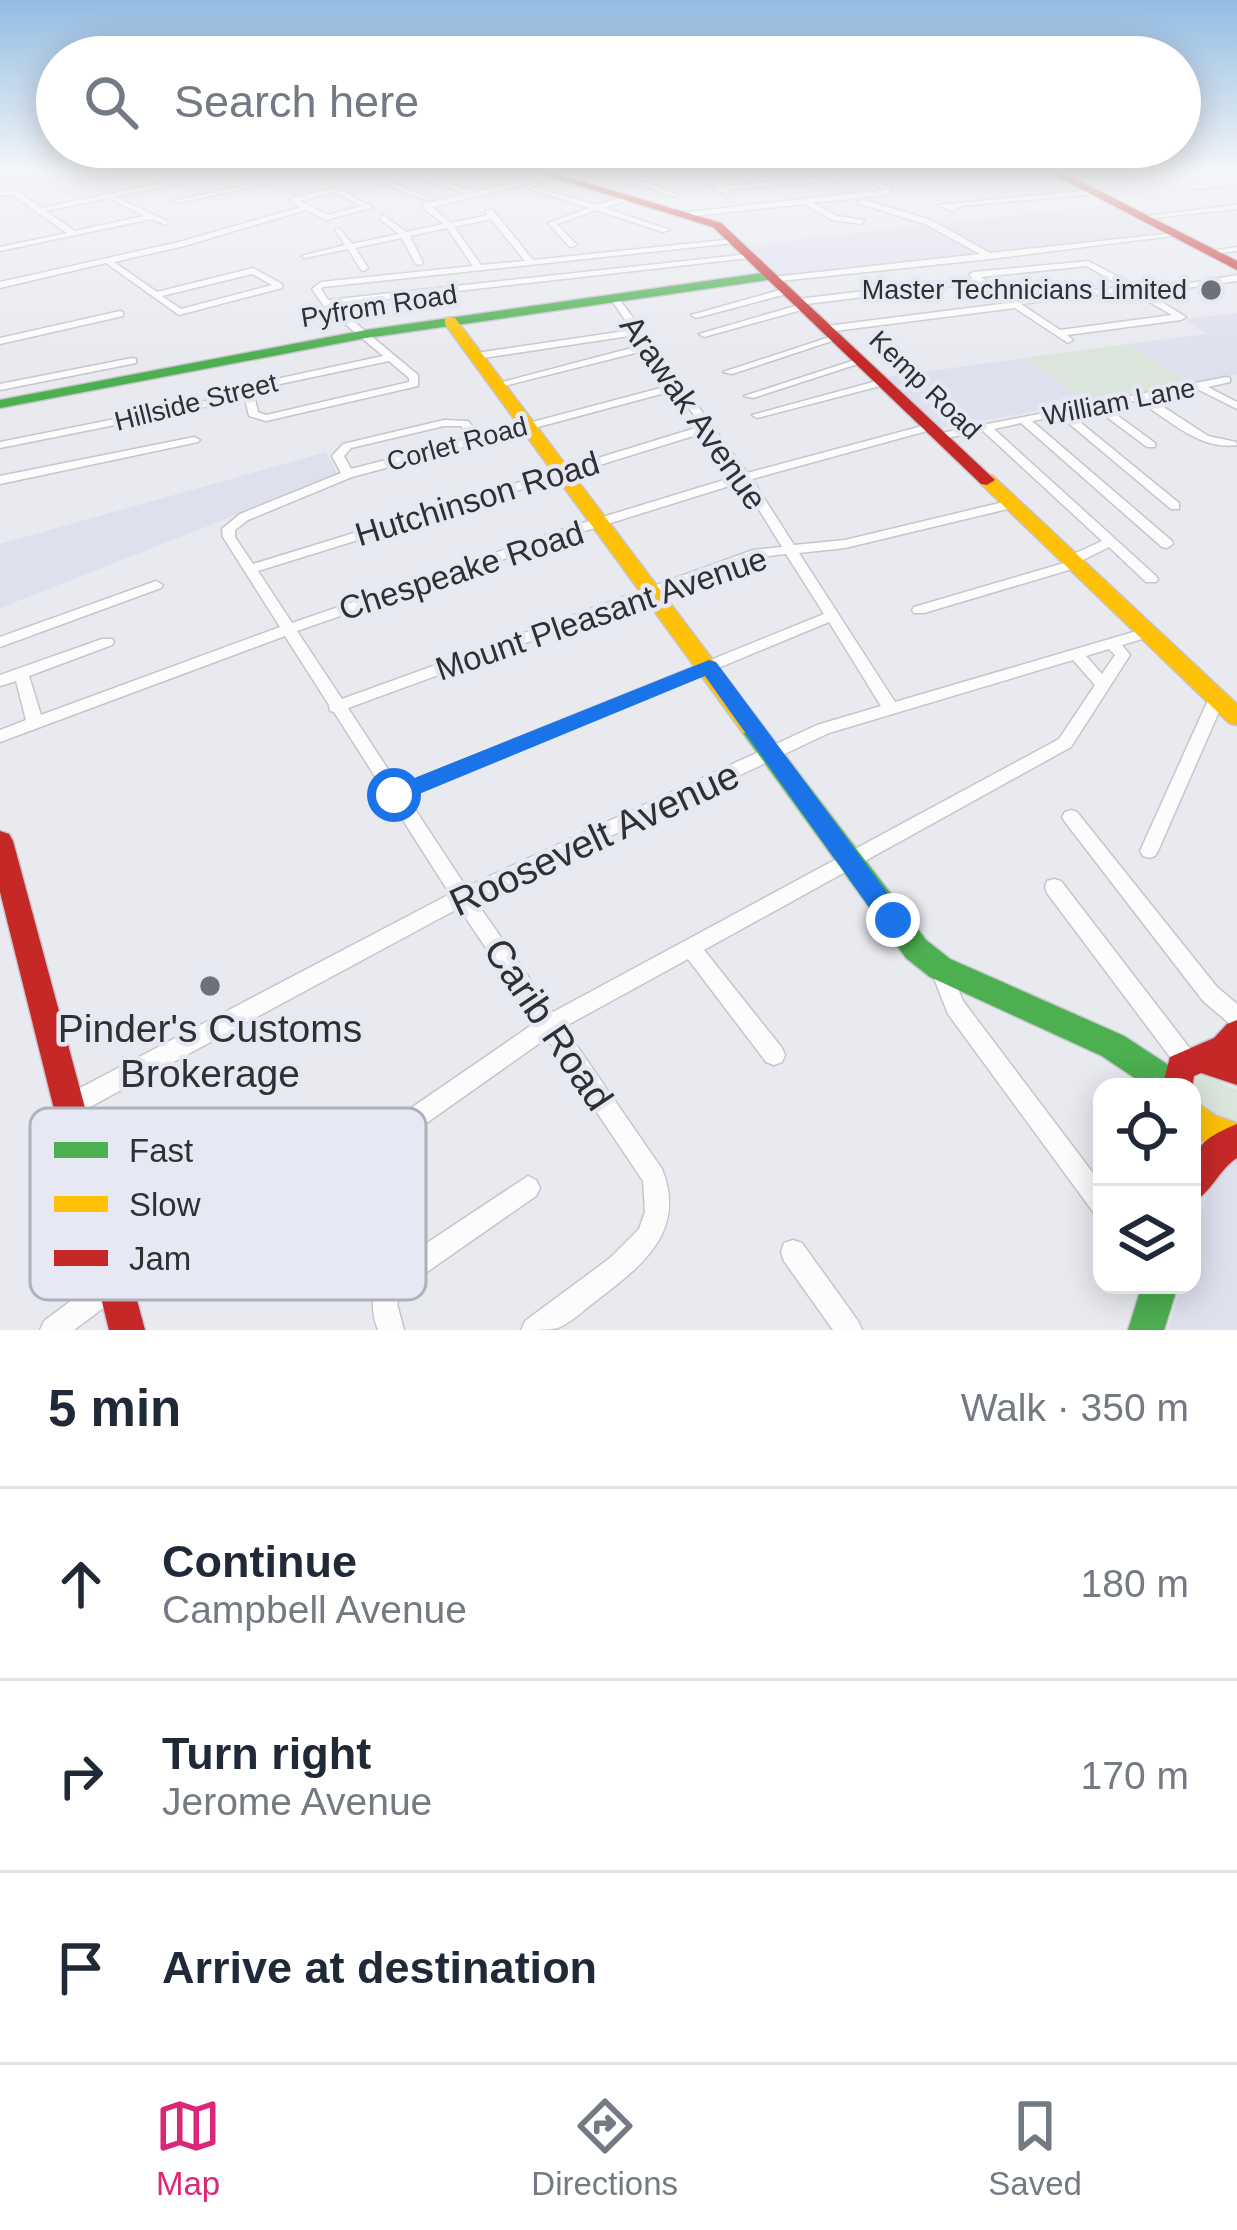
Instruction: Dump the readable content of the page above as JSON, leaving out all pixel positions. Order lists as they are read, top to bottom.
{
  "streets": {
    "street": [
      "Pyfrom Road",
      "Kemp Road",
      "Hillside Street",
      "William Lane",
      "Arawak Avenue",
      "Corlet Road",
      "Hutchinson Road",
      "Chespeake Road",
      "Mount Pleasant Avenue",
      "Roosevelt Avenue",
      "Carib Road"
    ]
  },
  "crossings": [
    ["Pyfrom Road", "Kemp Road"],
    ["Pyfrom Road", "Arawak Avenue"],
    ["Kemp Road", "William Lane"],
    ["Kemp Road", "Chespeake Road"],
    ["Kemp Road", "Mount Pleasant Avenue"],
    ["Kemp Road", "Roosevelt Avenue"],
    ["William Lane", "Chespeake Road"],
    ["Arawak Avenue", "Corlet Road"],
    ["Arawak Avenue", "Hutchinson Road"],
    ["Arawak Avenue", "Chespeake Road"],
    ["Arawak Avenue", "Mount Pleasant Avenue"],
    ["Arawak Avenue", "Roosevelt Avenue"],
    ["Corlet Road", "Carib Road"],
    ["Hutchinson Road", "Carib Road"],
    ["Chespeake Road", "Carib Road"],
    ["Mount Pleasant Avenue", "Carib Road"],
    ["Roosevelt Avenue", "Carib Road"]
  ],
  "places": ["Master Technicians Limited", "Pinder's Customs Brokerage"],
  "legend": ["Fast", "Slow", "Jam"],
  "page": {
    "search": "Search here",
    "heading": ["5 min", "Walk · 350 m"],
    "list": [
      ["Continue", "Campbell Avenue", "180 m"],
      ["Turn right", "Jerome Avenue", "170 m"],
      "Arrive at destination"
    ],
    "nav": ["Map", "Directions", "Saved"]
  }
}
